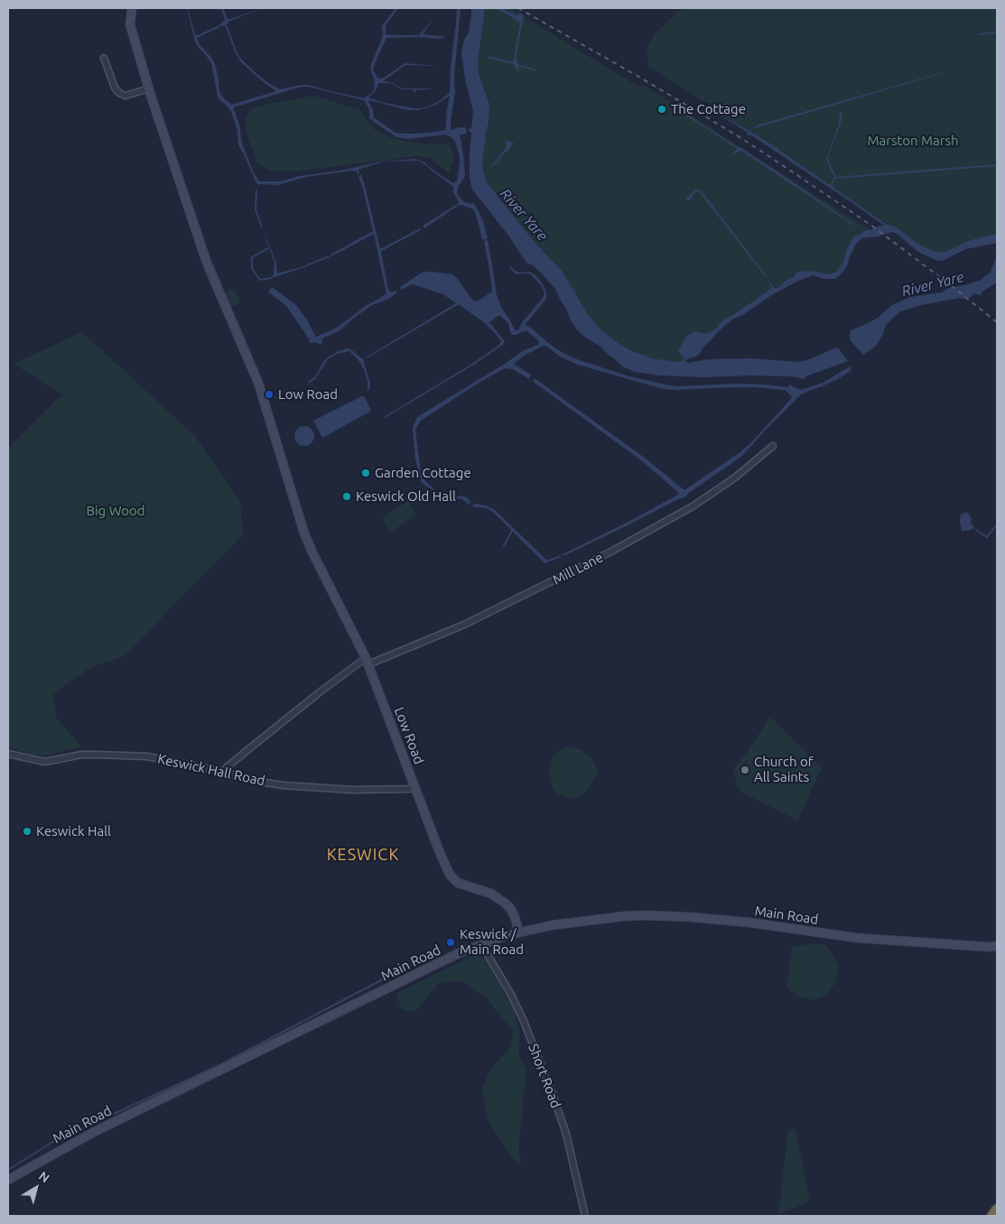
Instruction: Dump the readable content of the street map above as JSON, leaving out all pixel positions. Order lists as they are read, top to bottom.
{
  "streets": {
    "main road": ["Low Road", "Main Road"],
    "street": ["Mill Lane", "Keswick Hall Road", "Short Road"]
  },
  "crossings": [
    ["Mill Lane", "Low Road"],
    ["Mill Lane", "Keswick Hall Road"],
    ["Low Road", "Keswick Hall Road"],
    ["Low Road", "Main Road"],
    ["Main Road", "Short Road"]
  ],
  "districts": ["KESWICK"],
  "water": ["River Yare"],
  "parks": ["Marston Marsh", "Big Wood"],
  "places": [
    "The Cottage",
    "Low Road",
    "Garden Cottage",
    "Keswick Old Hall",
    "Church of All Saints",
    "Keswick Hall",
    "Keswick / Main Road"
  ],
  "north": "top right"
}
